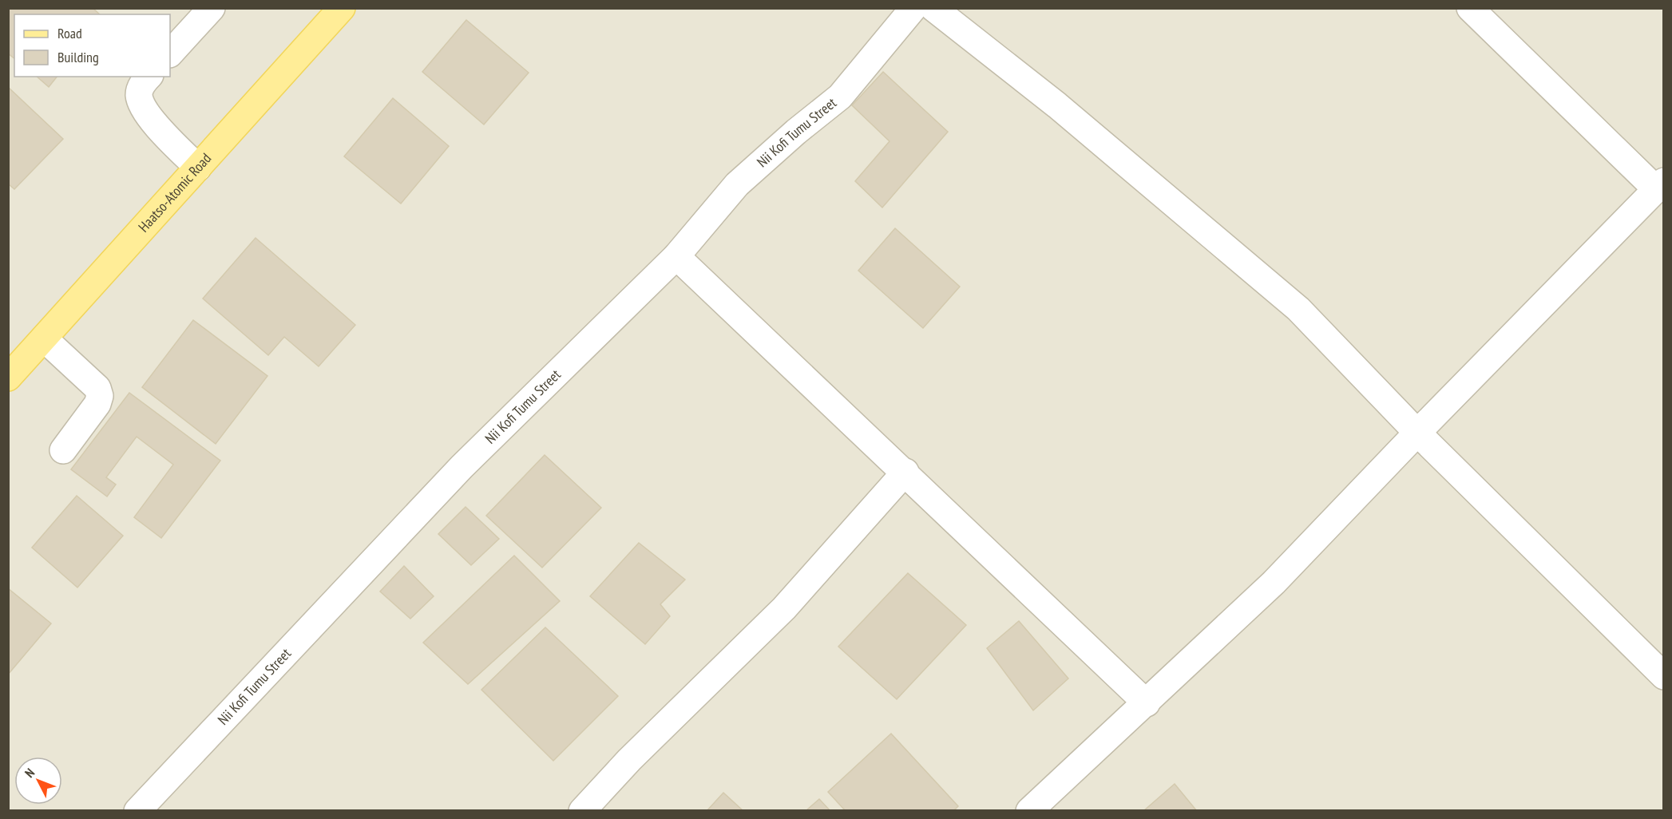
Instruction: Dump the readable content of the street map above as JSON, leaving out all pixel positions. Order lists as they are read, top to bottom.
{
  "streets": {
    "main road": ["Haatso-Atomic Road"],
    "street": ["Nii Kofi Tumu Street"]
  },
  "legend": ["Road", "Building"],
  "north": "top left"
}
